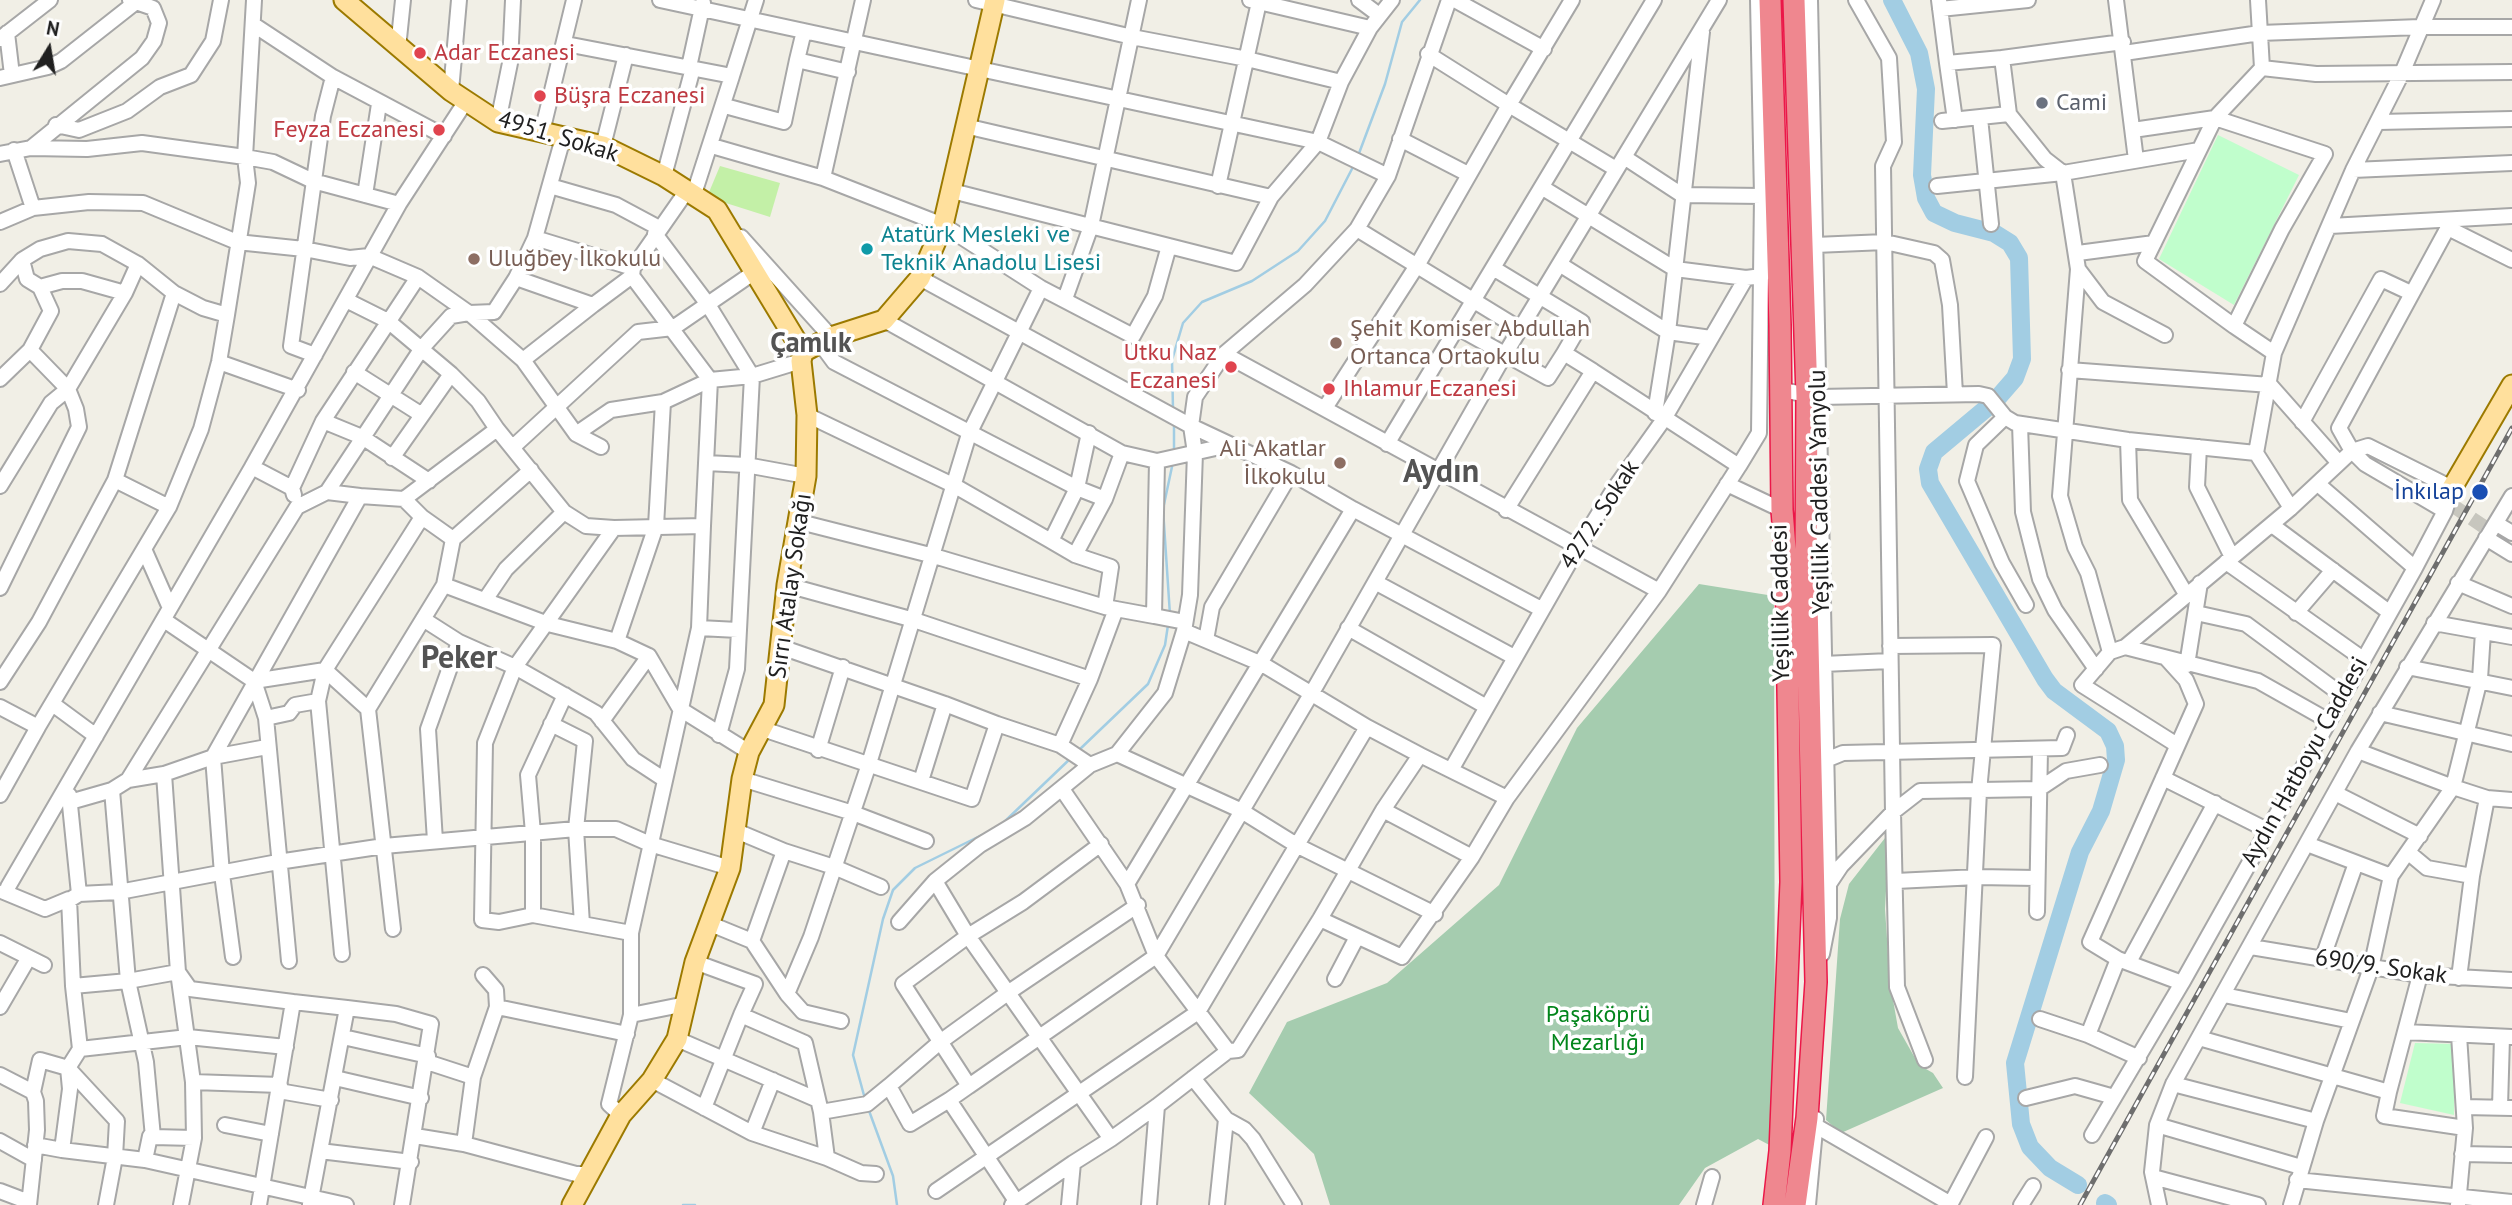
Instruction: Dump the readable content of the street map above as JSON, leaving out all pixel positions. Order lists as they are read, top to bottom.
{
  "streets": {
    "highway": ["Yeşillik Caddesi"],
    "main road": ["4951. Sokak", "Sırrı Atalay Sokağı", "Aydın Hatboyu Caddesi"],
    "street": ["Yeşillik Caddesi Yanyolu", "4272. Sokak", "690/9. Sokak"]
  },
  "crossings": [
    ["4951. Sokak", "Sırrı Atalay Sokağı"],
    ["Yeşillik Caddesi Yanyolu", "Yeşillik Caddesi"],
    ["Aydın Hatboyu Caddesi", "690/9. Sokak"]
  ],
  "districts": ["Çamlık", "Aydın", "Peker"],
  "parks": ["Paşaköprü Mezarlığı"],
  "places": [
    "Adar Eczanesi",
    "Büşra Eczanesi",
    "Cami",
    "Feyza Eczanesi",
    "Atatürk Mesleki ve Teknik Anadolu Lisesi",
    "Uluğbey İlkokulu",
    "Şehit Komiser Abdullah Ortanca Ortaokulu",
    "Utku Naz Eczanesi",
    "Ihlamur Eczanesi",
    "Ali Akatlar İlkokulu",
    "İnkılap"
  ],
  "north": "top"
}
